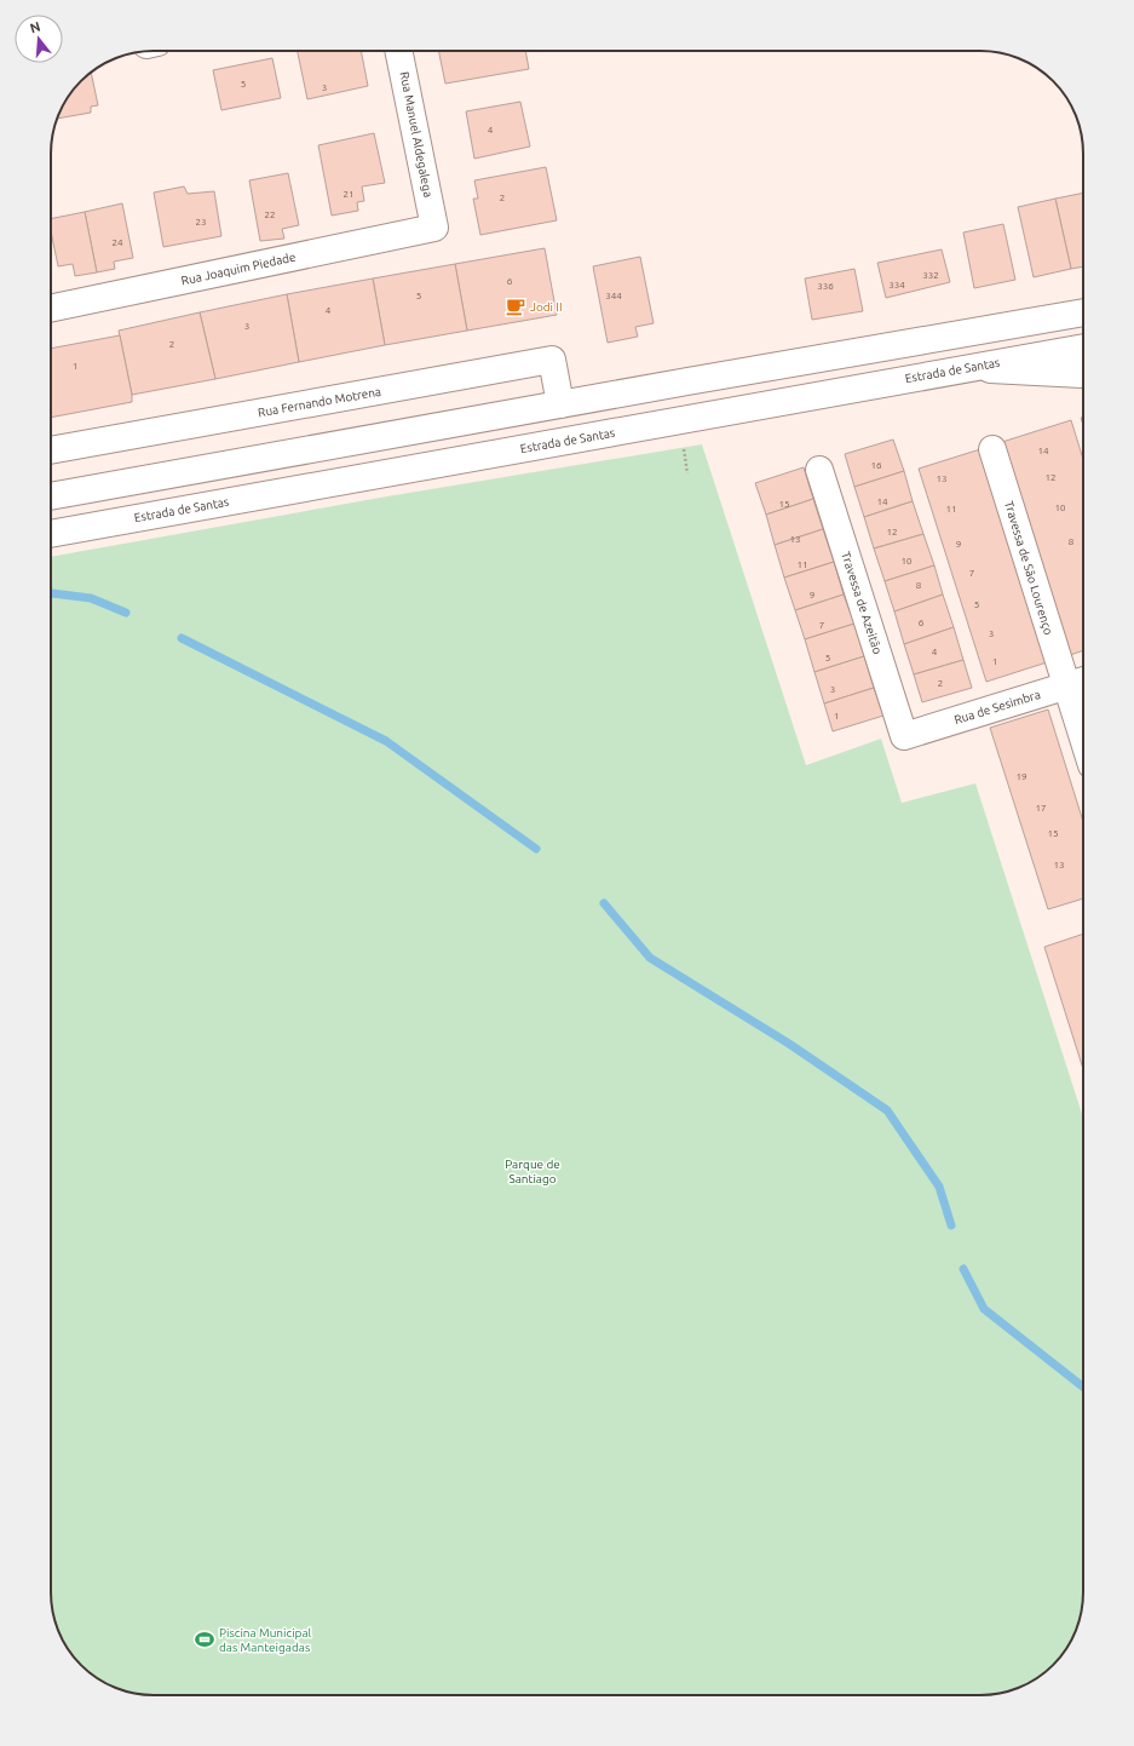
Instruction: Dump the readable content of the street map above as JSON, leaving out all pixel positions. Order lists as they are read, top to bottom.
{
  "streets": {
    "main road": [
      "Rua Manuel Aldegalega",
      "Rua Joaquim Piedade",
      "Estrada de Santas",
      "Rua Fernando Motrena",
      "Travessa de São Lourenço",
      "Travessa de Azeitão",
      "Rua de Sesimbra"
    ]
  },
  "crossings": [
    ["Rua Manuel Aldegalega", "Rua Joaquim Piedade"],
    ["Travessa de São Lourenço", "Rua de Sesimbra"],
    ["Travessa de Azeitão", "Rua de Sesimbra"]
  ],
  "parks": ["Parque de Santiago"],
  "places": {
    "cafe": ["Jodi II"],
    "sports": ["Piscina Municipal das Manteigadas"]
  },
  "house_numbers": [
    "5",
    "3",
    "4",
    "21",
    "2",
    "22",
    "23",
    "24",
    "332",
    "6",
    "334",
    "336",
    "5",
    "344",
    "4",
    "3",
    "2",
    "1",
    "14",
    "16",
    "12",
    "13",
    "14",
    "15",
    "10",
    "11",
    "12",
    "13",
    "8",
    "9",
    "10",
    "11",
    "7",
    "8",
    "9",
    "5",
    "6",
    "7",
    "3",
    "4",
    "5",
    "1",
    "2",
    "3",
    "1",
    "19",
    "17",
    "15",
    "13"
  ],
  "north": "top"
}
